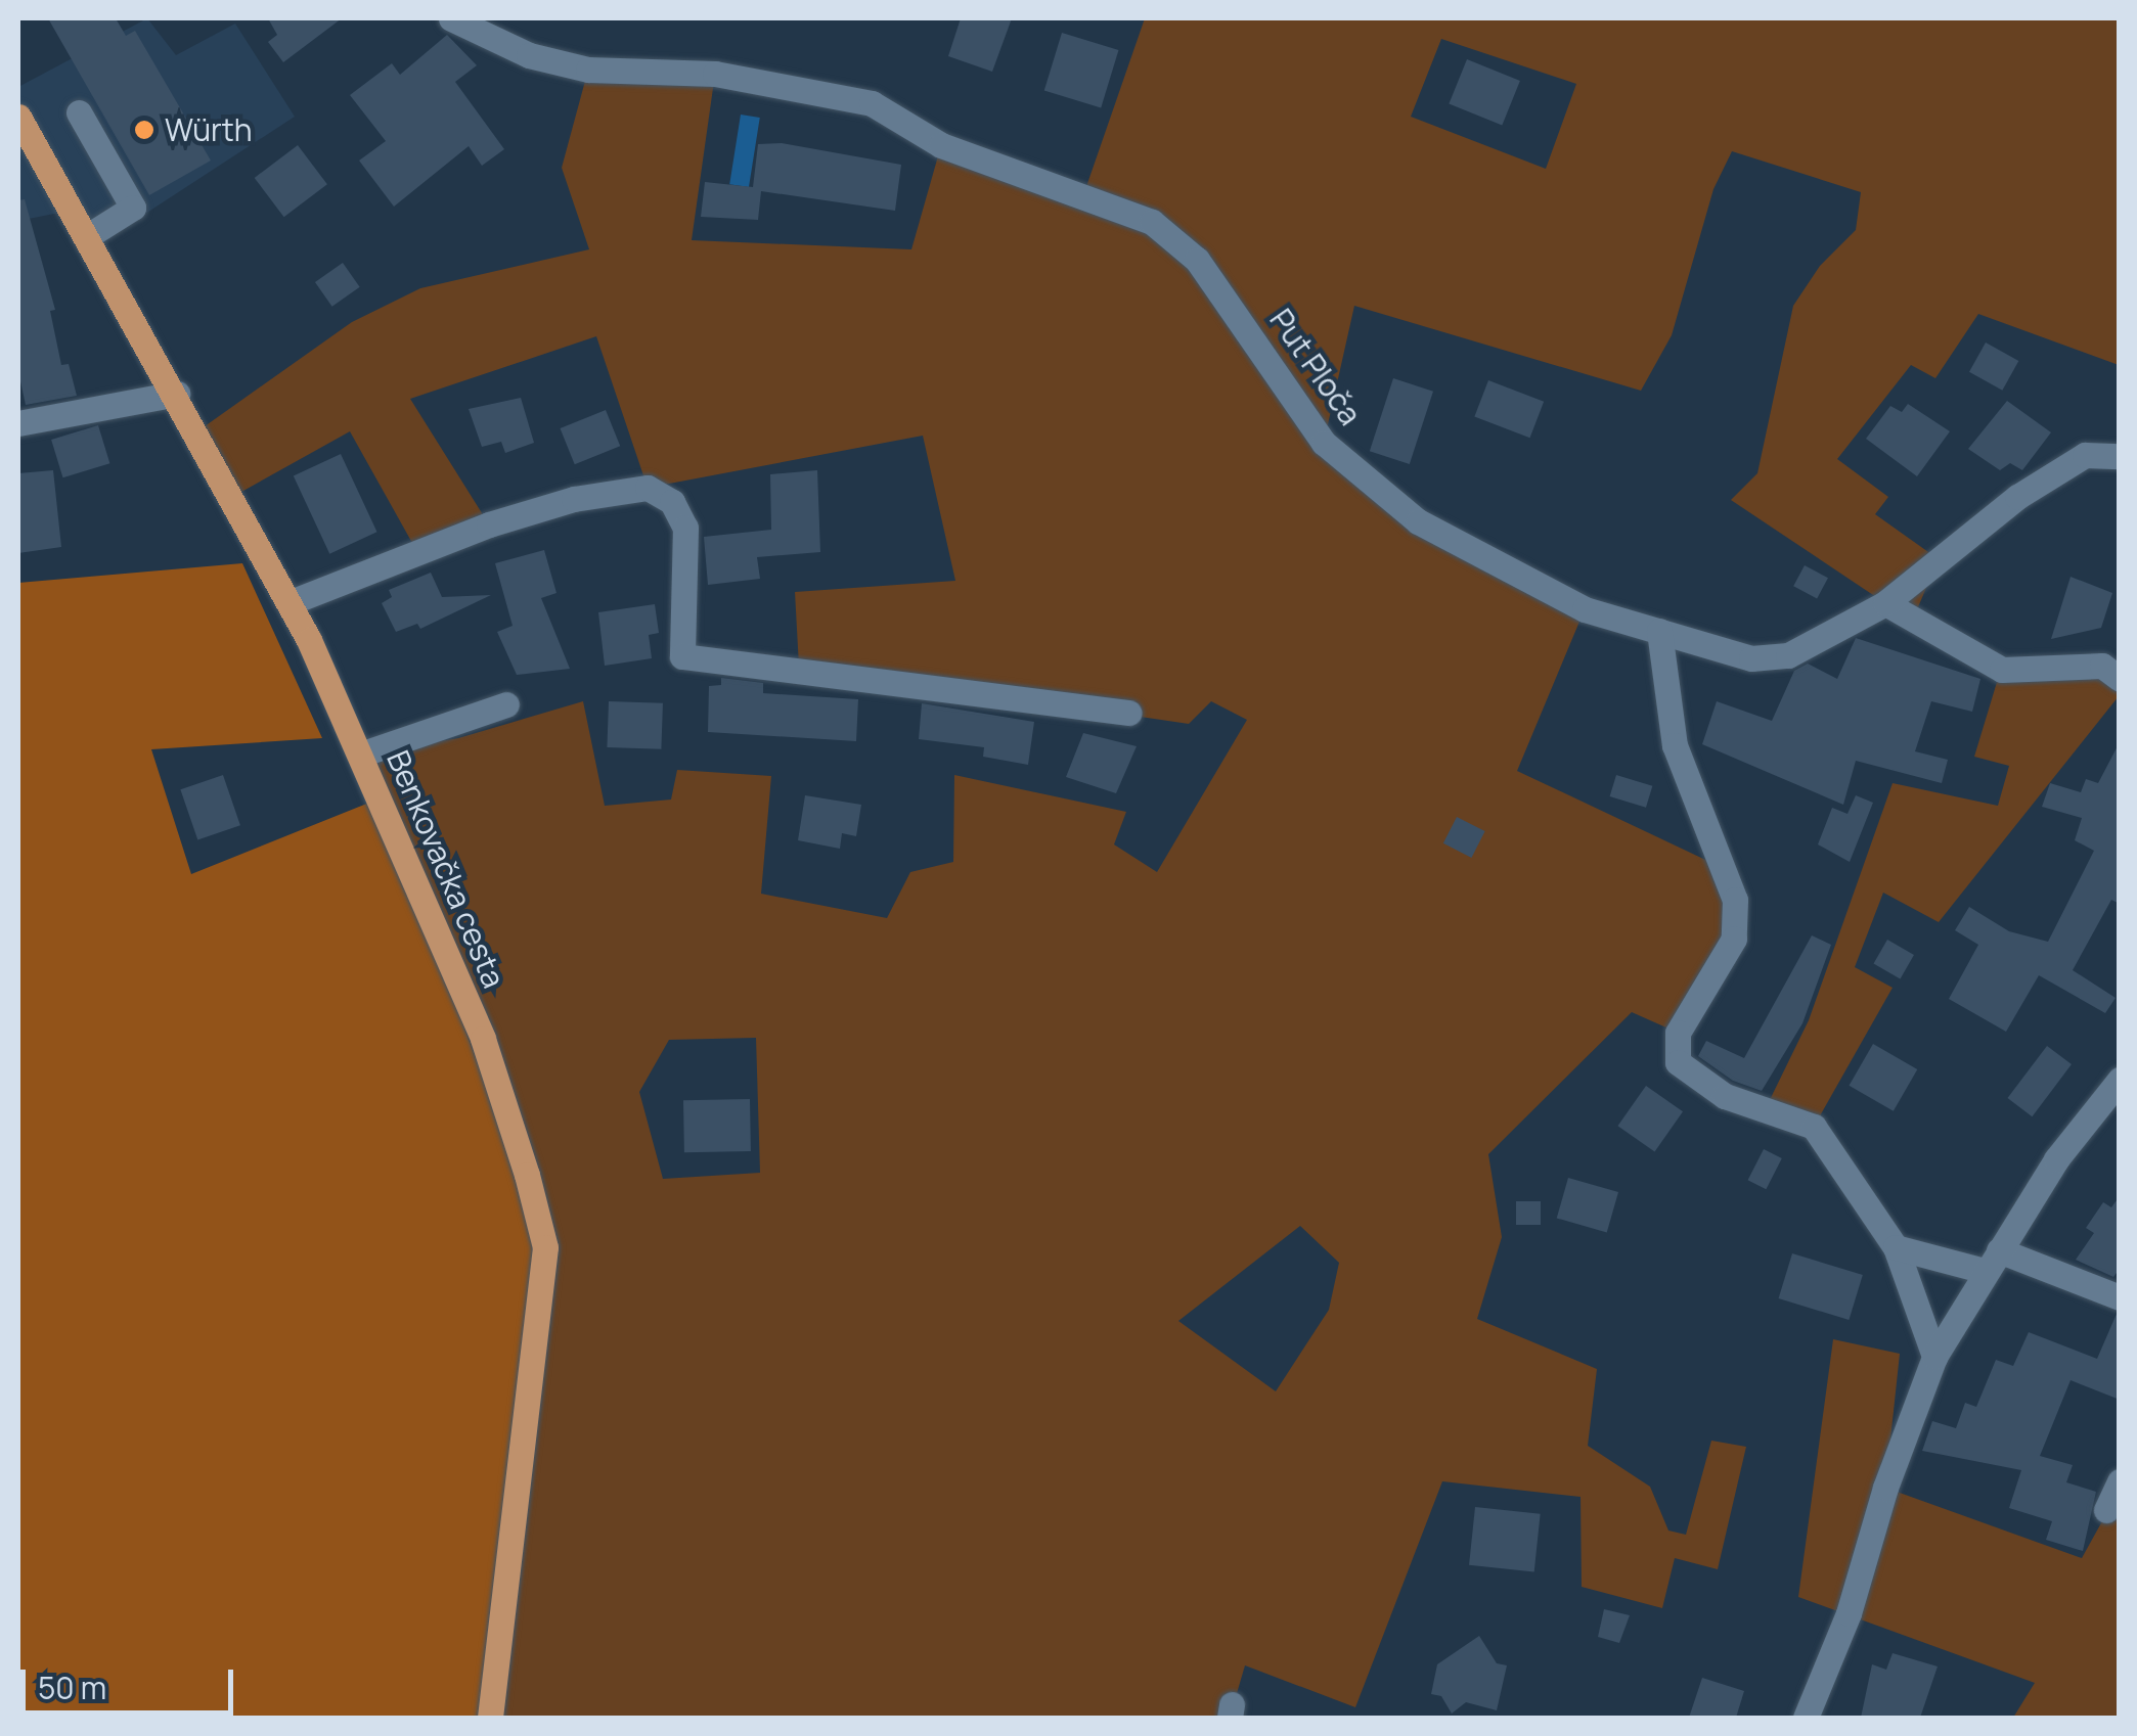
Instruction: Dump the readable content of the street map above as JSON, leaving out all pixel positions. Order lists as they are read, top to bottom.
{
  "streets": {
    "main road": ["Benkovačka cesta"],
    "street": ["Put Ploča"]
  },
  "places": ["Würth"],
  "scale_bar": "50 m"
}
